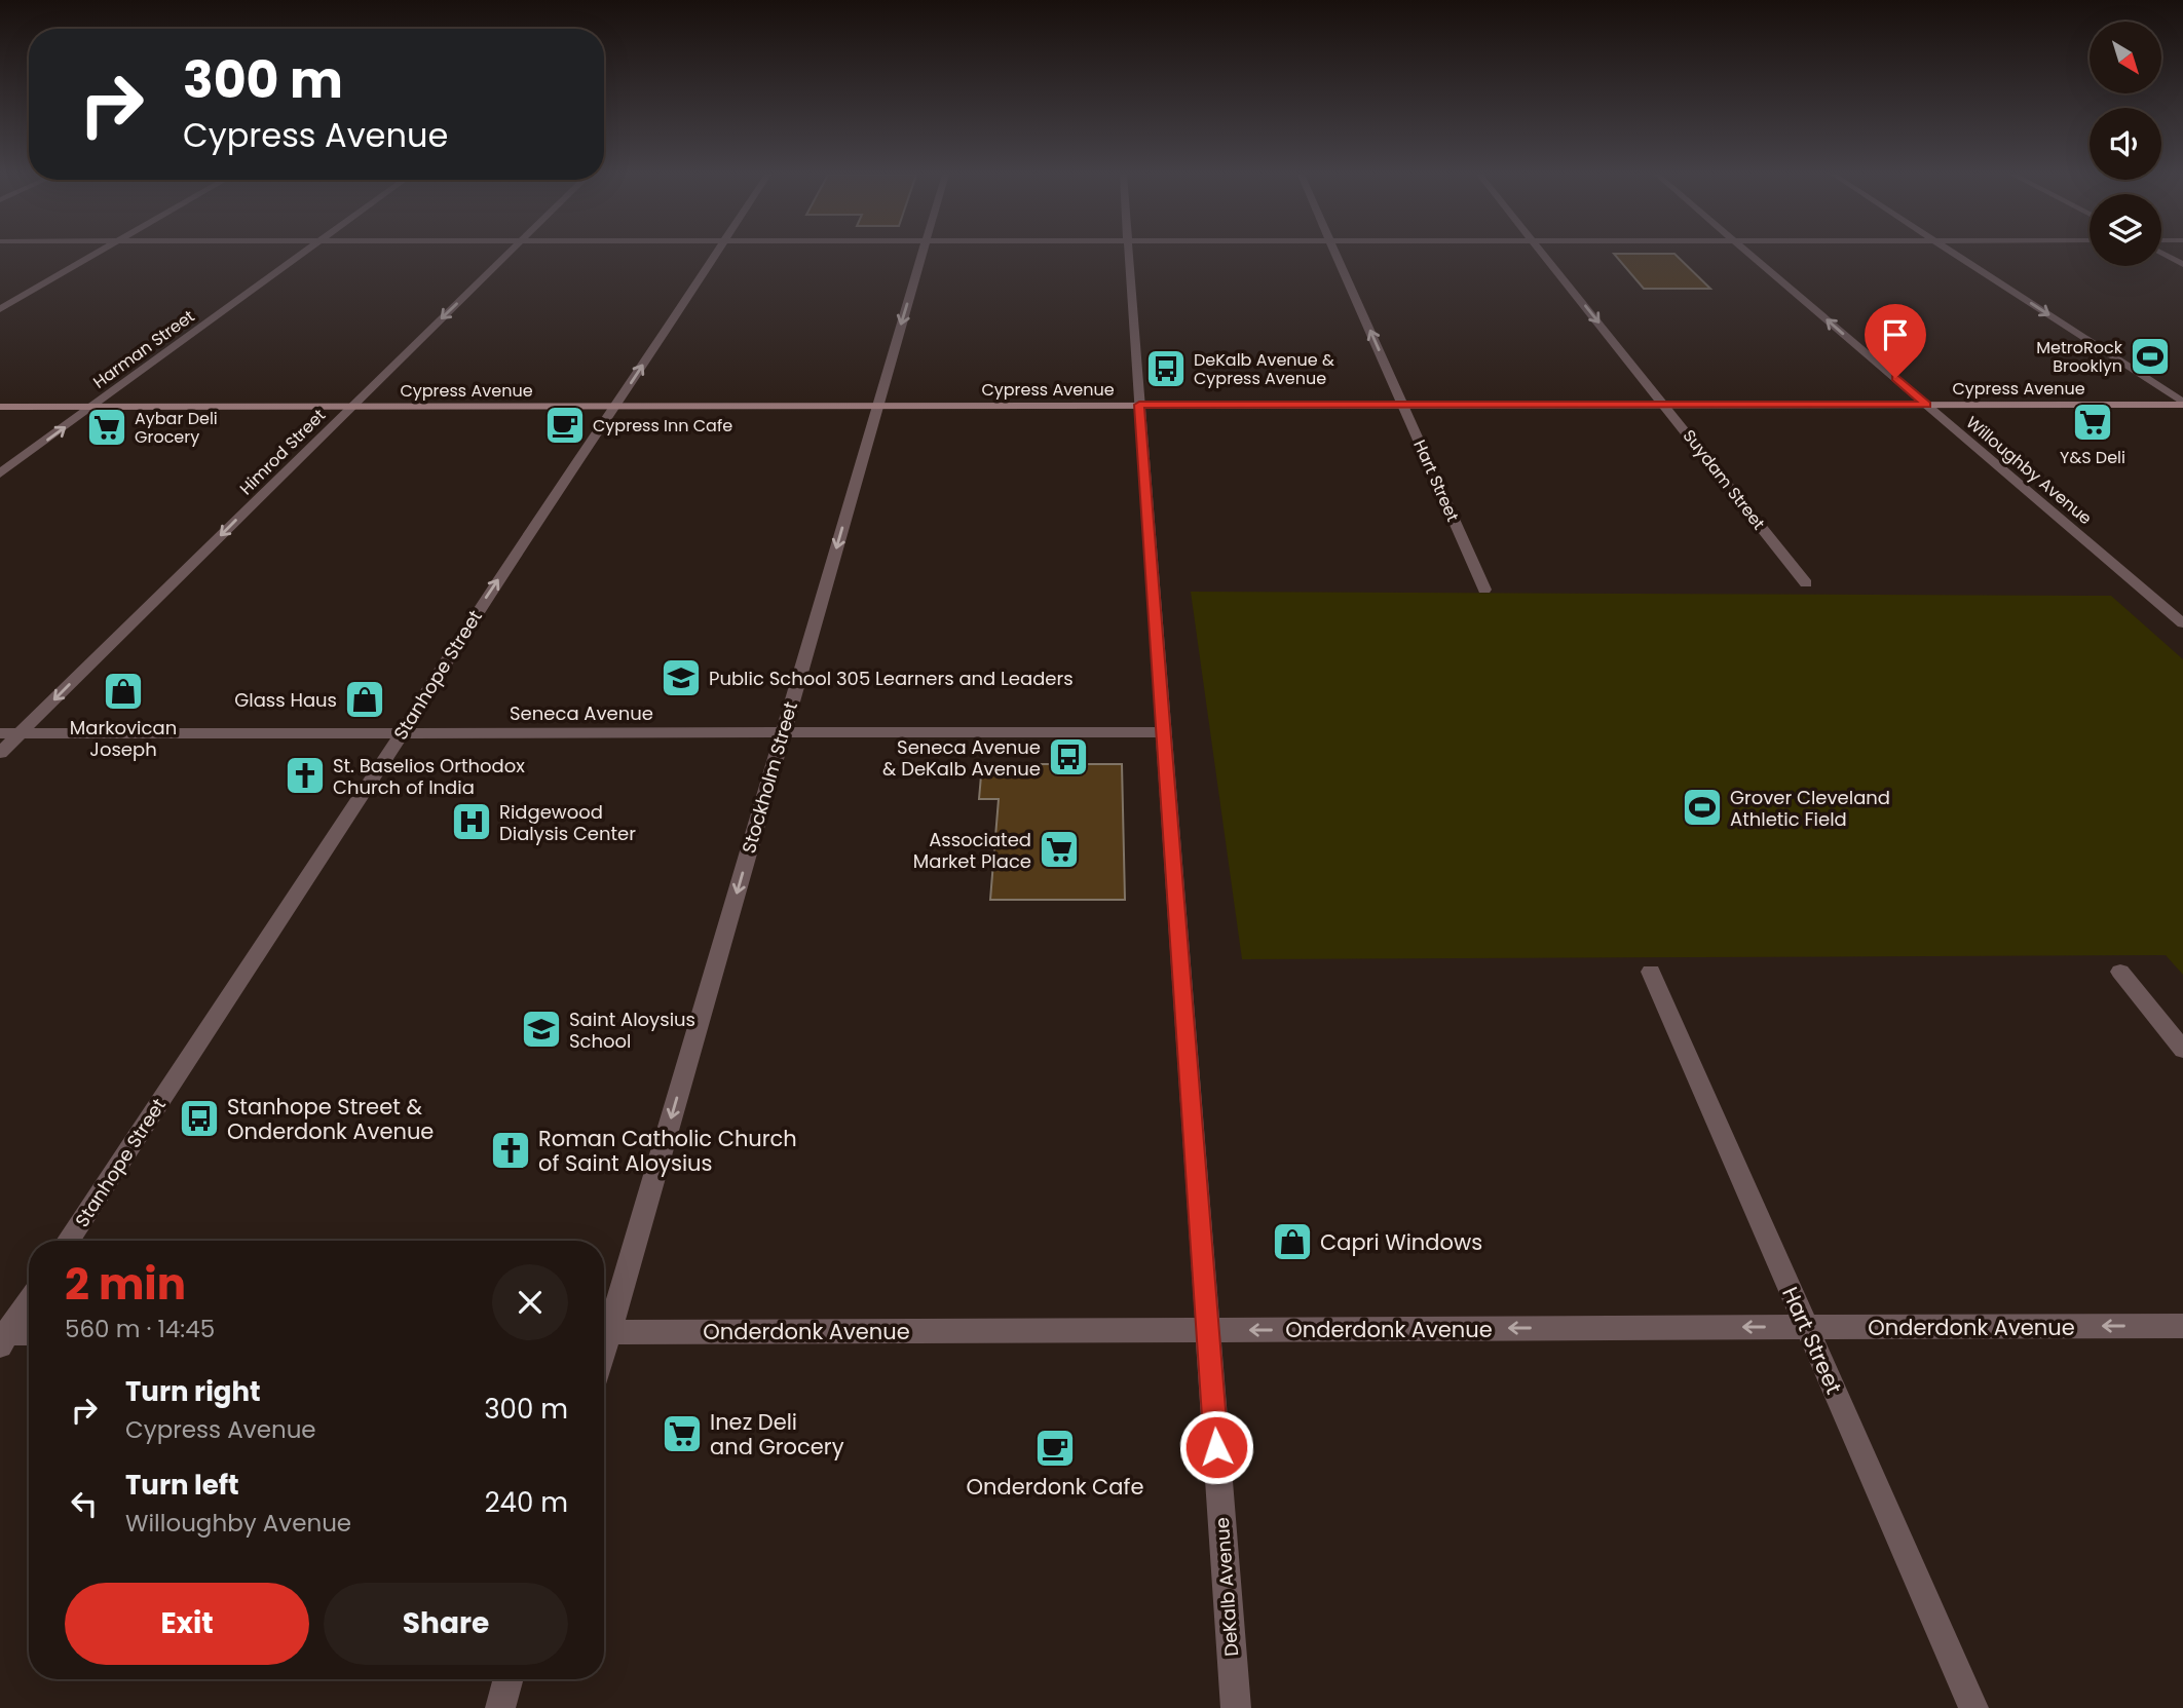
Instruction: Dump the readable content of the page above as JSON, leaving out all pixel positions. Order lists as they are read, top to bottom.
{
  "streets": {
    "main road": ["Cypress Avenue"],
    "street": [
      "Harman Street",
      "Himrod Street",
      "Willoughby Avenue",
      "Suydam Street",
      "Hart Street",
      "Stanhope Street",
      "Seneca Avenue",
      "Stockholm Street",
      "Onderdonk Avenue",
      "DeKalb Avenue"
    ]
  },
  "crossings": [
    ["Harman Street", "Cypress Avenue"],
    ["Cypress Avenue", "Himrod Street"],
    ["Cypress Avenue", "Willoughby Avenue"],
    ["Cypress Avenue", "Suydam Street"],
    ["Cypress Avenue", "Hart Street"],
    ["Cypress Avenue", "Stanhope Street"],
    ["Cypress Avenue", "Stockholm Street"],
    ["Cypress Avenue", "DeKalb Avenue"],
    ["Himrod Street", "Seneca Avenue"],
    ["Hart Street", "Onderdonk Avenue"],
    ["Stanhope Street", "Seneca Avenue"],
    ["Seneca Avenue", "Stockholm Street"],
    ["Seneca Avenue", "DeKalb Avenue"],
    ["Onderdonk Avenue", "DeKalb Avenue"]
  ],
  "one_way": [
    "Himrod Street",
    "Suydam Street",
    "Stanhope Street",
    "Stockholm Street",
    "Onderdonk Avenue"
  ],
  "places": {
    "sports": ["MetroRock Brooklyn", "Grover Cleveland Athletic Field"],
    "bus stop": ["DeKalb Avenue & Cypress Avenue", "Seneca Avenue & DeKalb Avenue", "Stanhope Street & Onderdonk Avenue"],
    "supermarket": [
      "Y&S Deli",
      "Aybar Deli Grocery",
      "Associated Market Place",
      "Inez Deli and Grocery"
    ],
    "cafe": ["Cypress Inn Cafe", "Onderdonk Cafe"],
    "school or university": ["Public School 305 Learners and Leaders", "Saint Aloysius School"],
    "shop": ["Markovican Joseph", "Glass Haus", "Capri Windows"],
    "church": ["St. Baselios Orthodox Church of India", "Roman Catholic Church of Saint Aloysius"],
    "hospital": ["Ridgewood Dialysis Center"]
  },
  "north": "bottom right",
  "page": {
    "turn": ["300 m", "Cypress Avenue"],
    "heading": ["2 min", "560 m · 14:45"],
    "list": [
      {
        "name": "Turn right",
        "note": "Cypress Avenue",
        "value": "300 m"
      },
      {
        "name": "Turn left",
        "note": "Willoughby Avenue",
        "value": "240 m"
      }
    ],
    "buttons": ["Exit", "Share"]
  }
}
